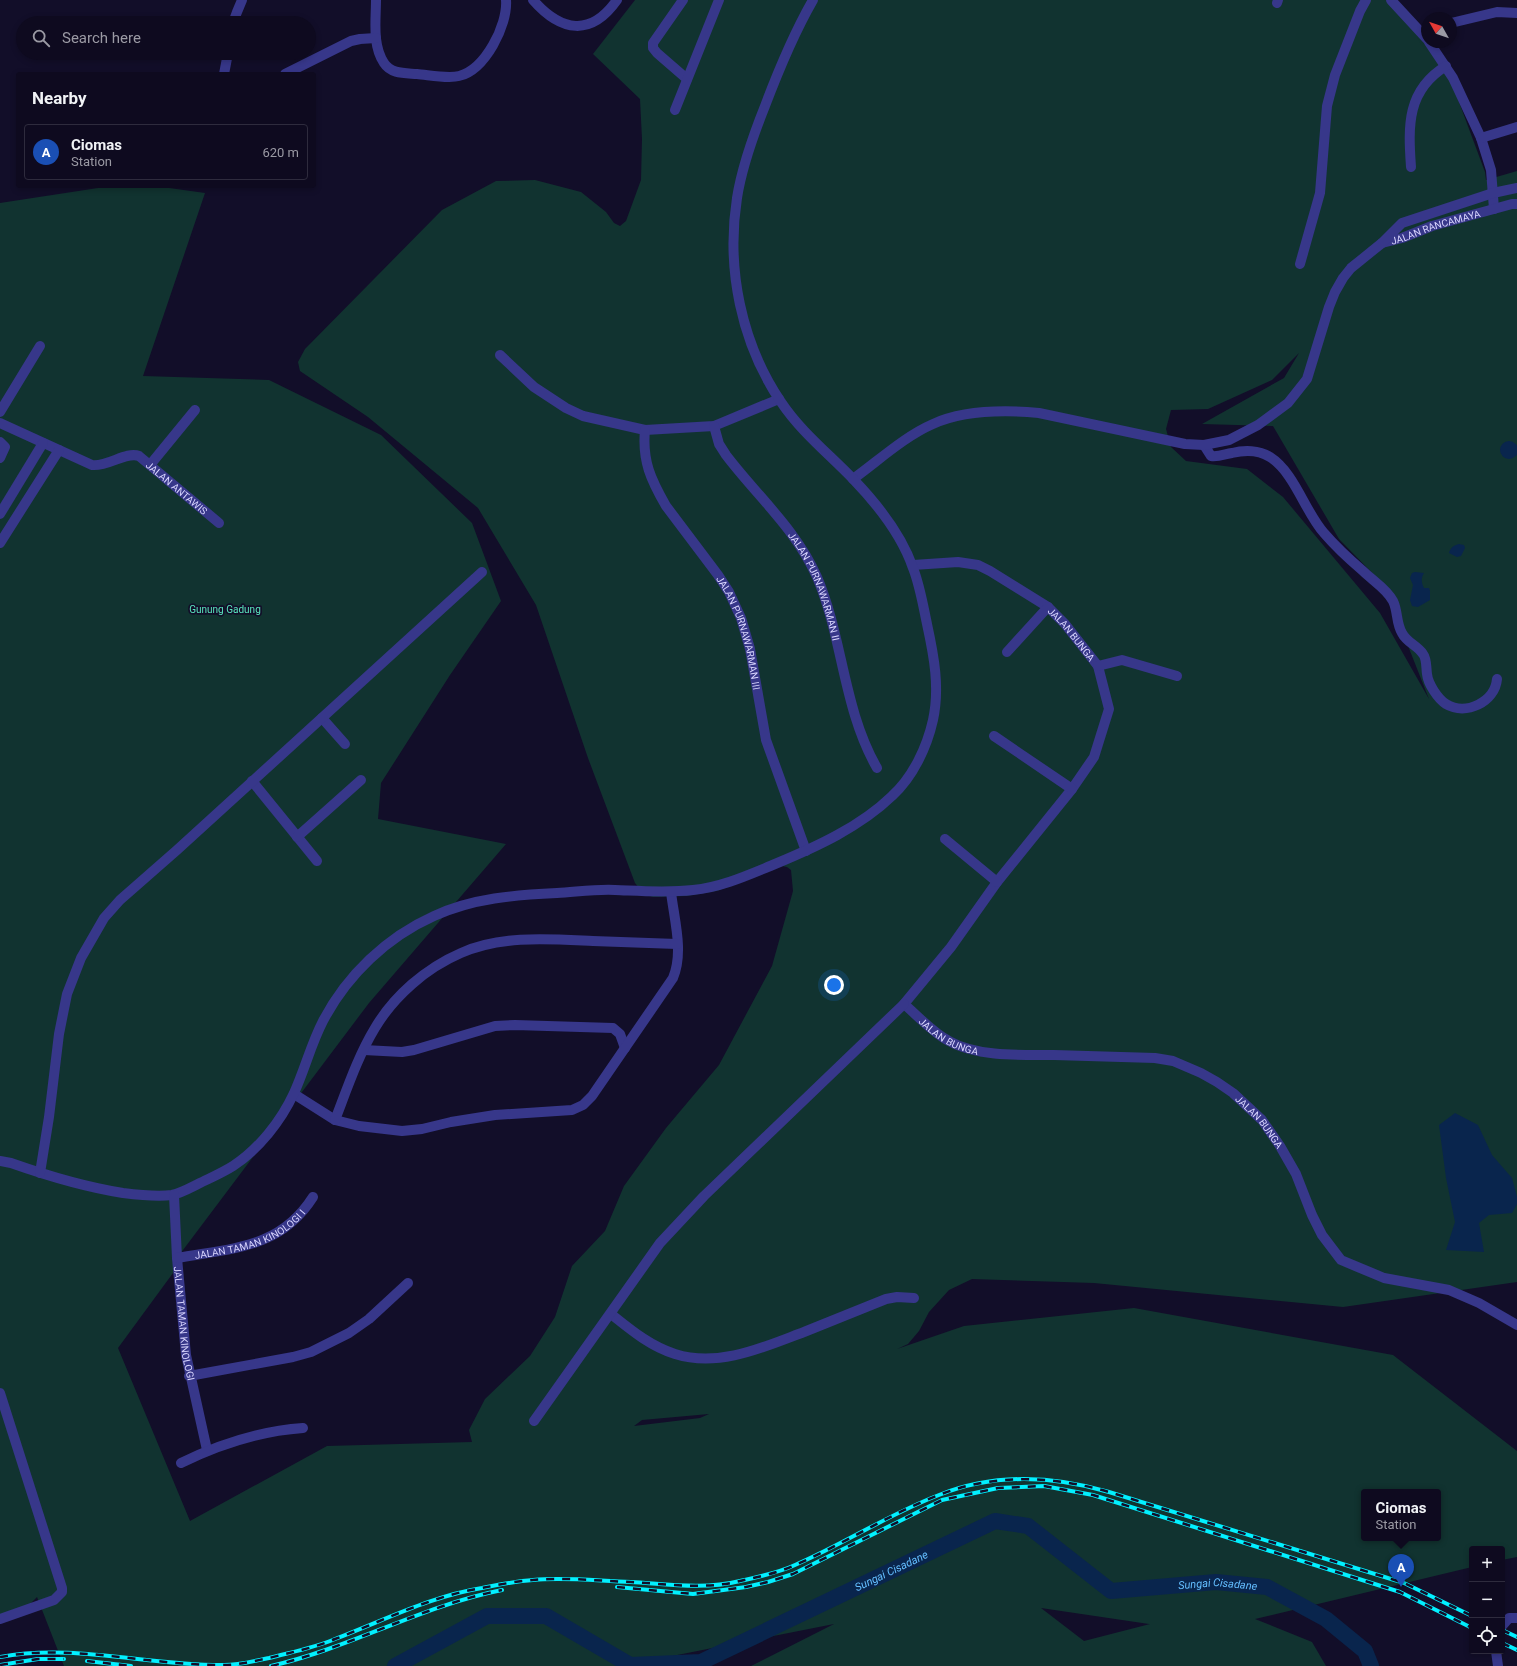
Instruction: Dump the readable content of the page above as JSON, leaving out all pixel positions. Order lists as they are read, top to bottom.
{
  "streets": {
    "street": [
      "JALAN RANCAMAYA",
      "JALAN ANTAWIS",
      "JALAN PURNAWARMAN II",
      "JALAN PURNAWARMAN III",
      "JALAN BUNGA",
      "JALAN TAMAN KINOLOGI I",
      "JALAN TAMAN KINOLOGI"
    ]
  },
  "crossings": [
    ["JALAN TAMAN KINOLOGI I", "JALAN TAMAN KINOLOGI"]
  ],
  "water": ["Sungai Cisadane"],
  "parks": ["Gunung Gadung"],
  "north": "top left",
  "page": {
    "search": "Search here",
    "heading": "Nearby",
    "list": [
      {
        "mark": "A",
        "name": "Ciomas",
        "note": "Station",
        "value": "620 m"
      }
    ],
    "popup": ["Ciomas", "Station"],
    "map_buttons": ["+", "−"],
    "pins": "A"
  }
}
